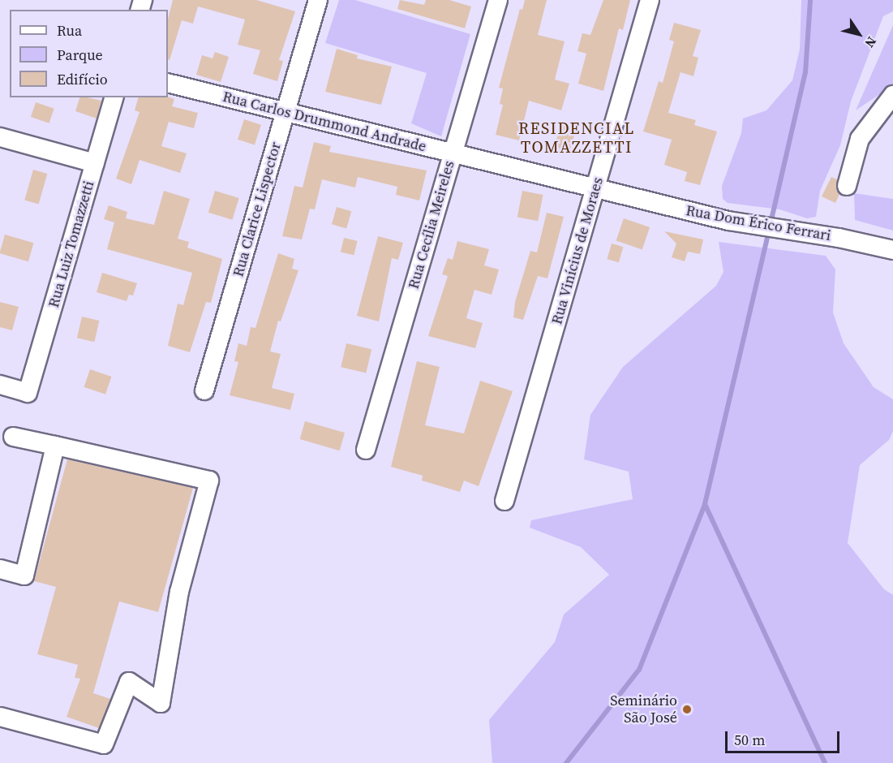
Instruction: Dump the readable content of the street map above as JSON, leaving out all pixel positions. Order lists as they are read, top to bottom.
{
  "streets": {
    "street": [
      "Rua Carlos Drummond Andrade",
      "Rua Clarice Lispector",
      "Rua Dom Érico Ferrari",
      "Rua Cecília Meireles",
      "Rua Luiz Tomazzetti",
      "Rua Vinícius de Moraes"
    ]
  },
  "crossings": [
    ["Rua Carlos Drummond Andrade", "Rua Clarice Lispector"],
    ["Rua Carlos Drummond Andrade", "Rua Dom Érico Ferrari"],
    ["Rua Carlos Drummond Andrade", "Rua Cecília Meireles"],
    ["Rua Carlos Drummond Andrade", "Rua Vinícius de Moraes"],
    ["Rua Dom Érico Ferrari", "Rua Vinícius de Moraes"]
  ],
  "districts": ["RESIDENCIAL TOMAZZETTI"],
  "places": ["Seminário São José"],
  "legend": ["Rua", "Parque", "Edifício"],
  "scale_bar": "50 m",
  "north": "bottom right"
}
